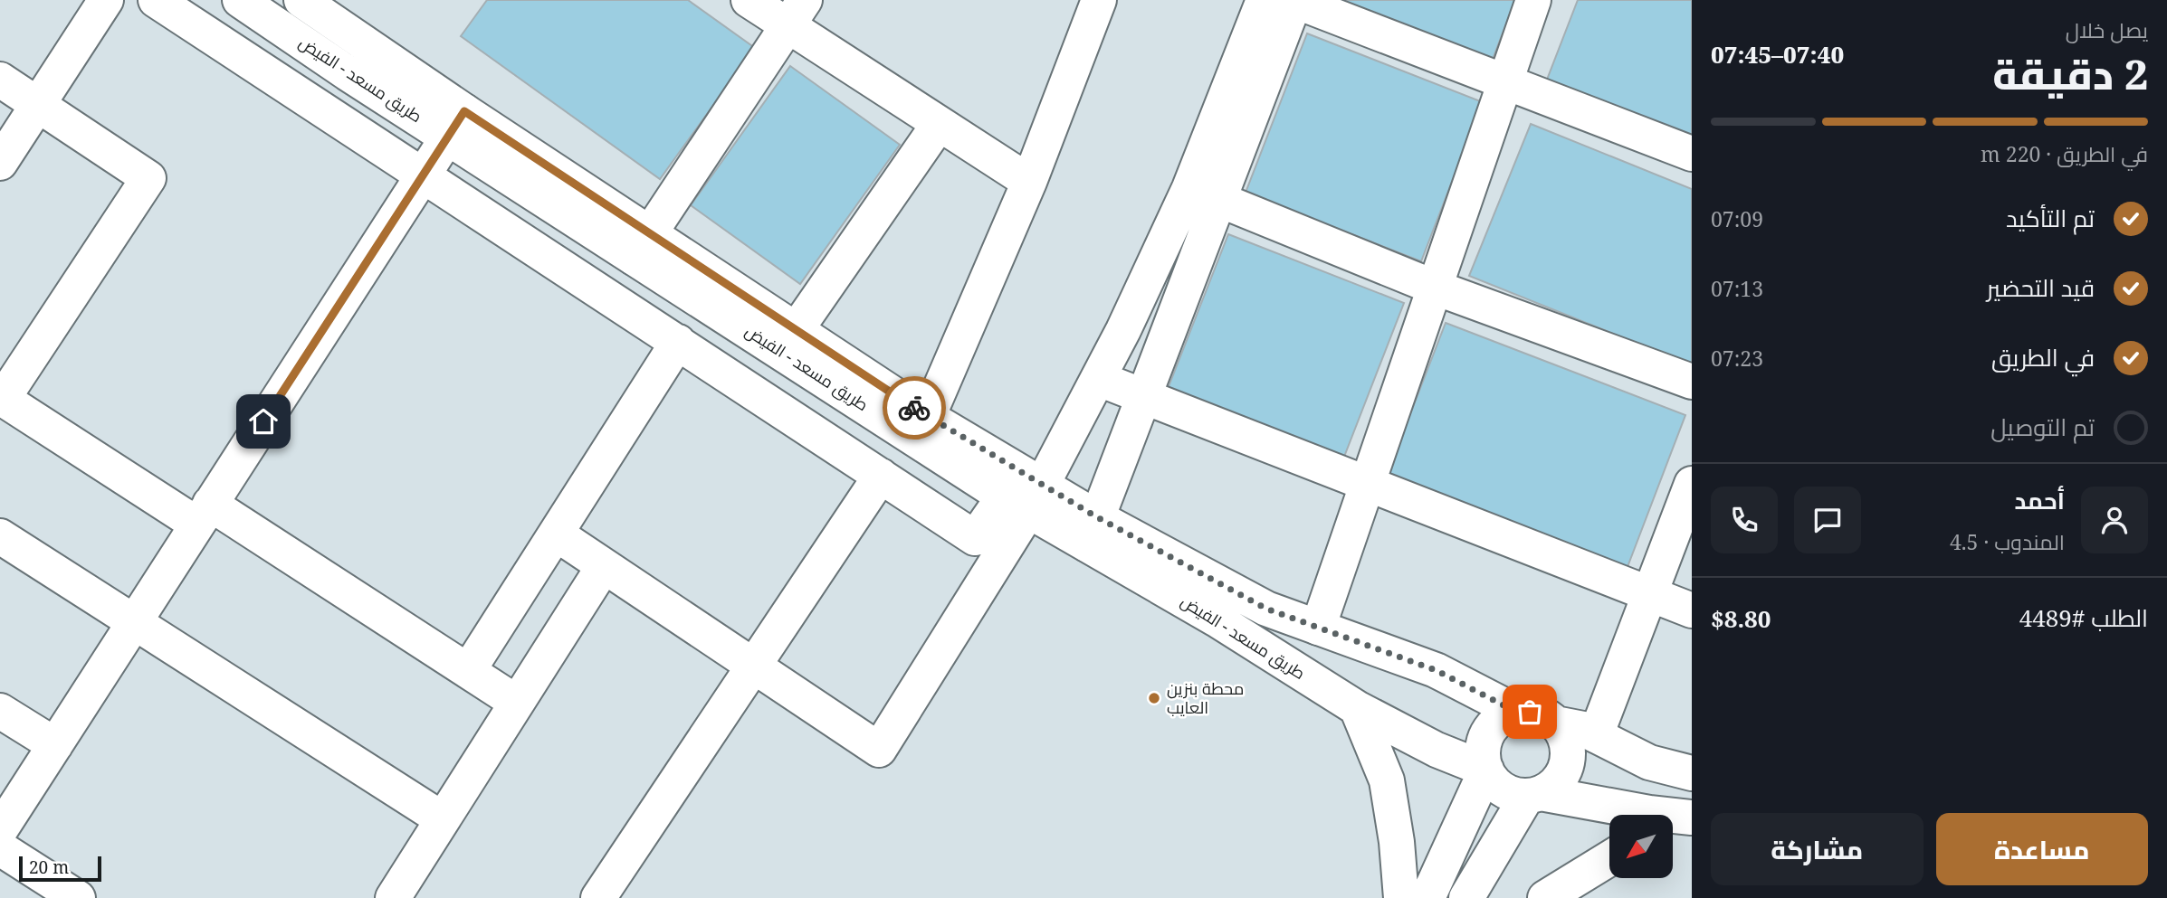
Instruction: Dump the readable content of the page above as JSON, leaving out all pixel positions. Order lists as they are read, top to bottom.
{
  "streets": {
    "street": ["طريق مسعد - الفيض"]
  },
  "places": ["محطة بنزين العايب"],
  "scale_bar": "20 m",
  "north": "bottom left",
  "page": {
    "heading": ["2 دقيقة", "يصل خلال", "07:40–07:45"],
    "panel": [
      "أحمد",
      "المندوب · 4.5",
      "الطلب #4489",
      "$8.80"
    ],
    "bar": "في الطريق · 220 m",
    "list": [
      ["تم التأكيد", "07:09"],
      ["قيد التحضير", "07:13"],
      ["في الطريق", "07:23"],
      "تم التوصيل"
    ],
    "buttons": ["مساعدة", "مشاركة"],
    "scale": "20 m"
  }
}
